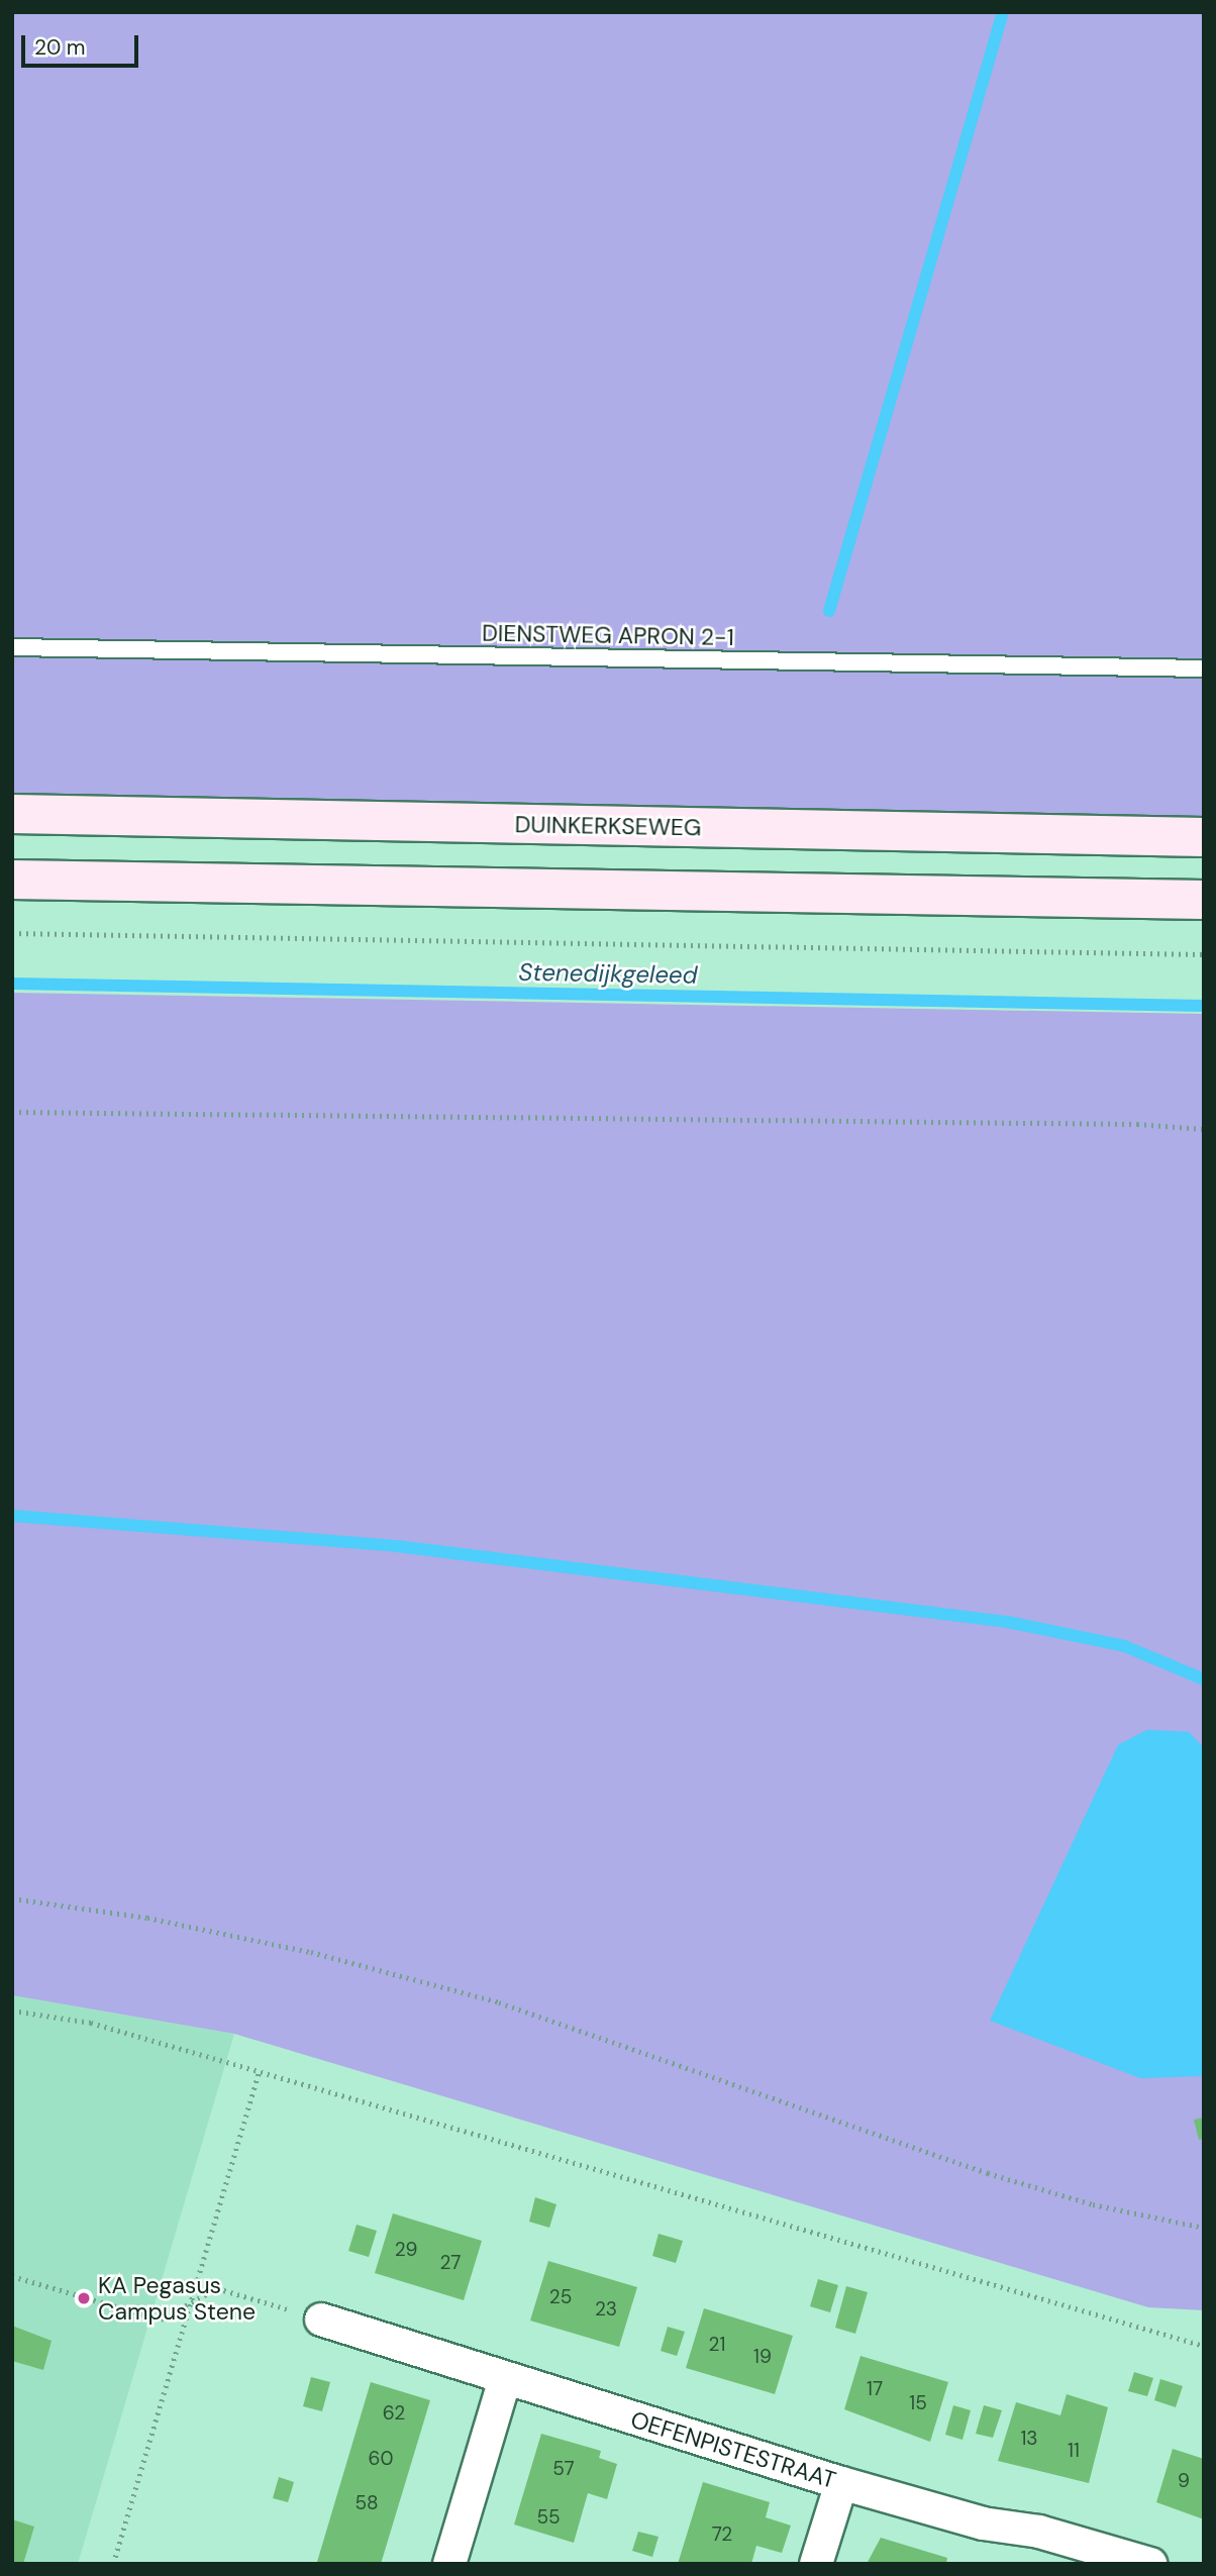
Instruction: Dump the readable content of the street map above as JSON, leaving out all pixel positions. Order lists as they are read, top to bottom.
{
  "streets": {
    "main road": ["DUINKERKSEWEG"],
    "street": ["OEFENPISTESTRAAT"],
    "lane": ["DIENSTWEG APRON 2-1"]
  },
  "water": ["Stenedijkgeleed"],
  "places": ["KA Pegasus Campus Stene"],
  "house_numbers": [
    "29",
    "27",
    "25",
    "23",
    "21",
    "19",
    "17",
    "15",
    "62",
    "13",
    "11",
    "60",
    "57",
    "9",
    "58",
    "55",
    "72"
  ],
  "scale_bar": "20 m"
}
